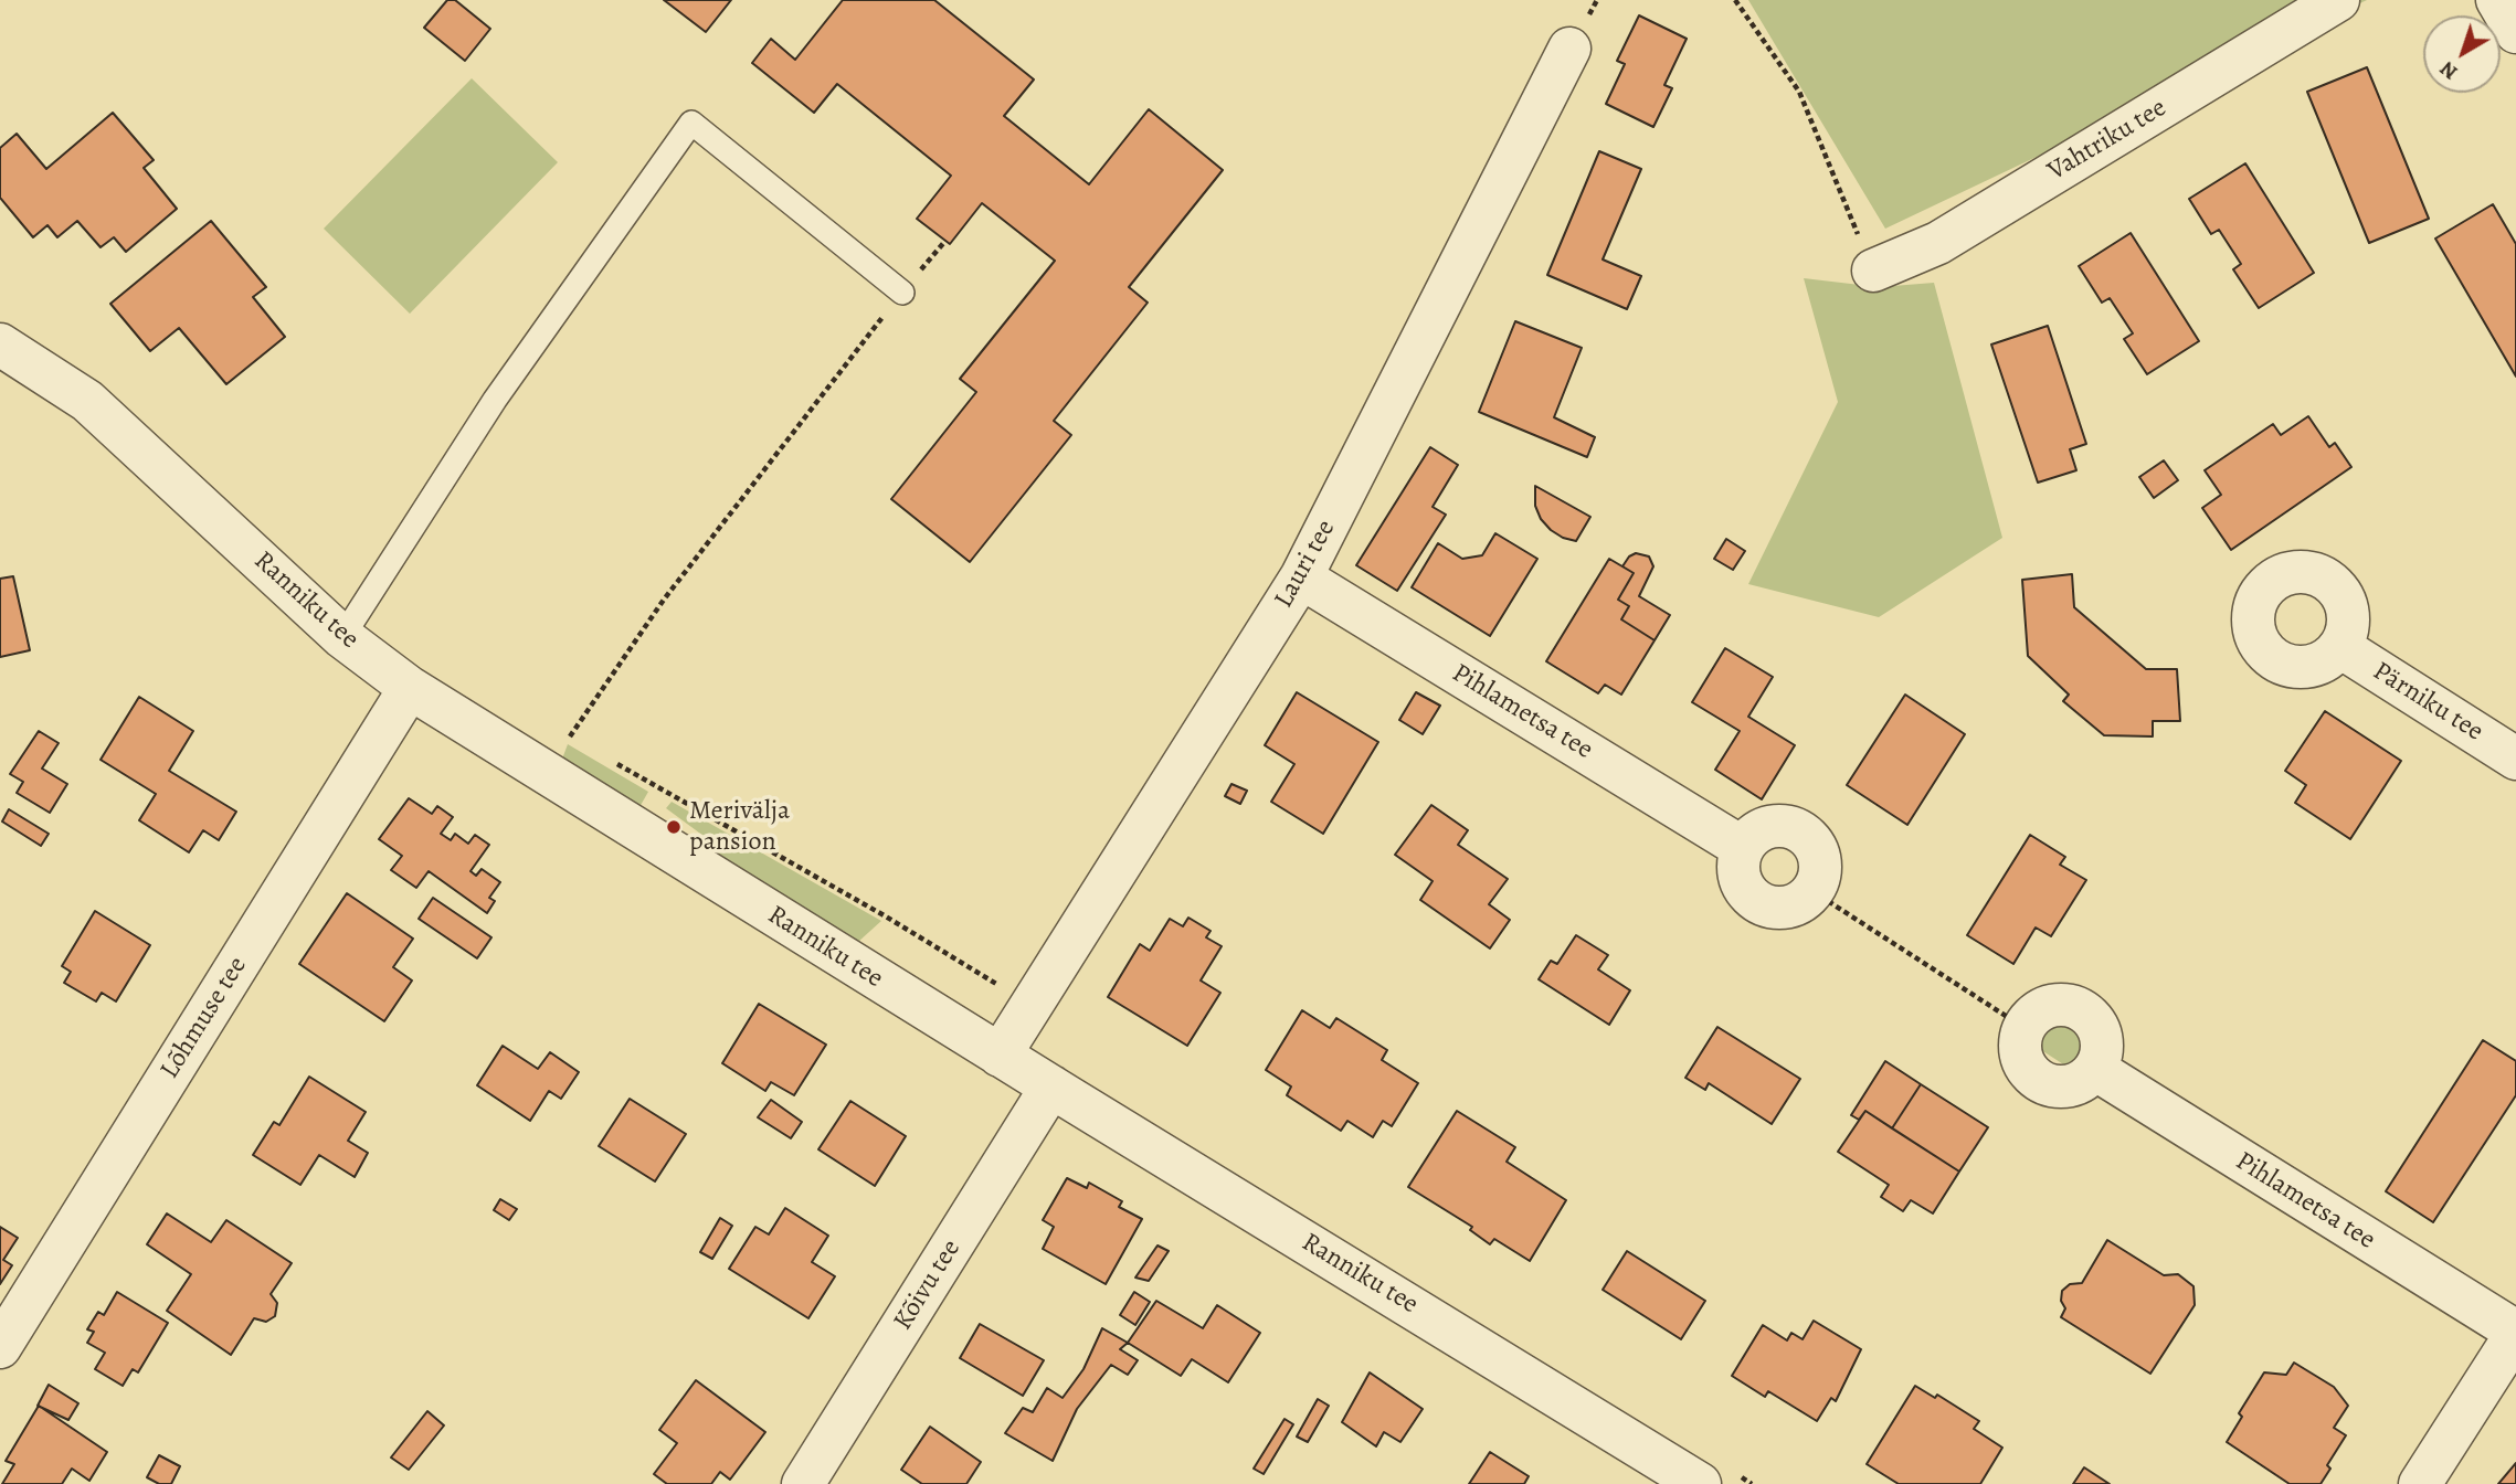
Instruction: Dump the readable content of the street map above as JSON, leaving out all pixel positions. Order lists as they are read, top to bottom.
{
  "streets": {
    "street": [
      "Vahtriku tee",
      "Lauri tee",
      "Ranniku tee",
      "Pärniku tee",
      "Pihlametsa tee",
      "Lõhmuse tee",
      "Kõivu tee"
    ]
  },
  "crossings": [
    ["Lauri tee", "Ranniku tee"],
    ["Lauri tee", "Pihlametsa tee"],
    ["Ranniku tee", "Lõhmuse tee"],
    ["Ranniku tee", "Kõivu tee"]
  ],
  "places": ["Merivälja pansion"],
  "north": "bottom left"
}
